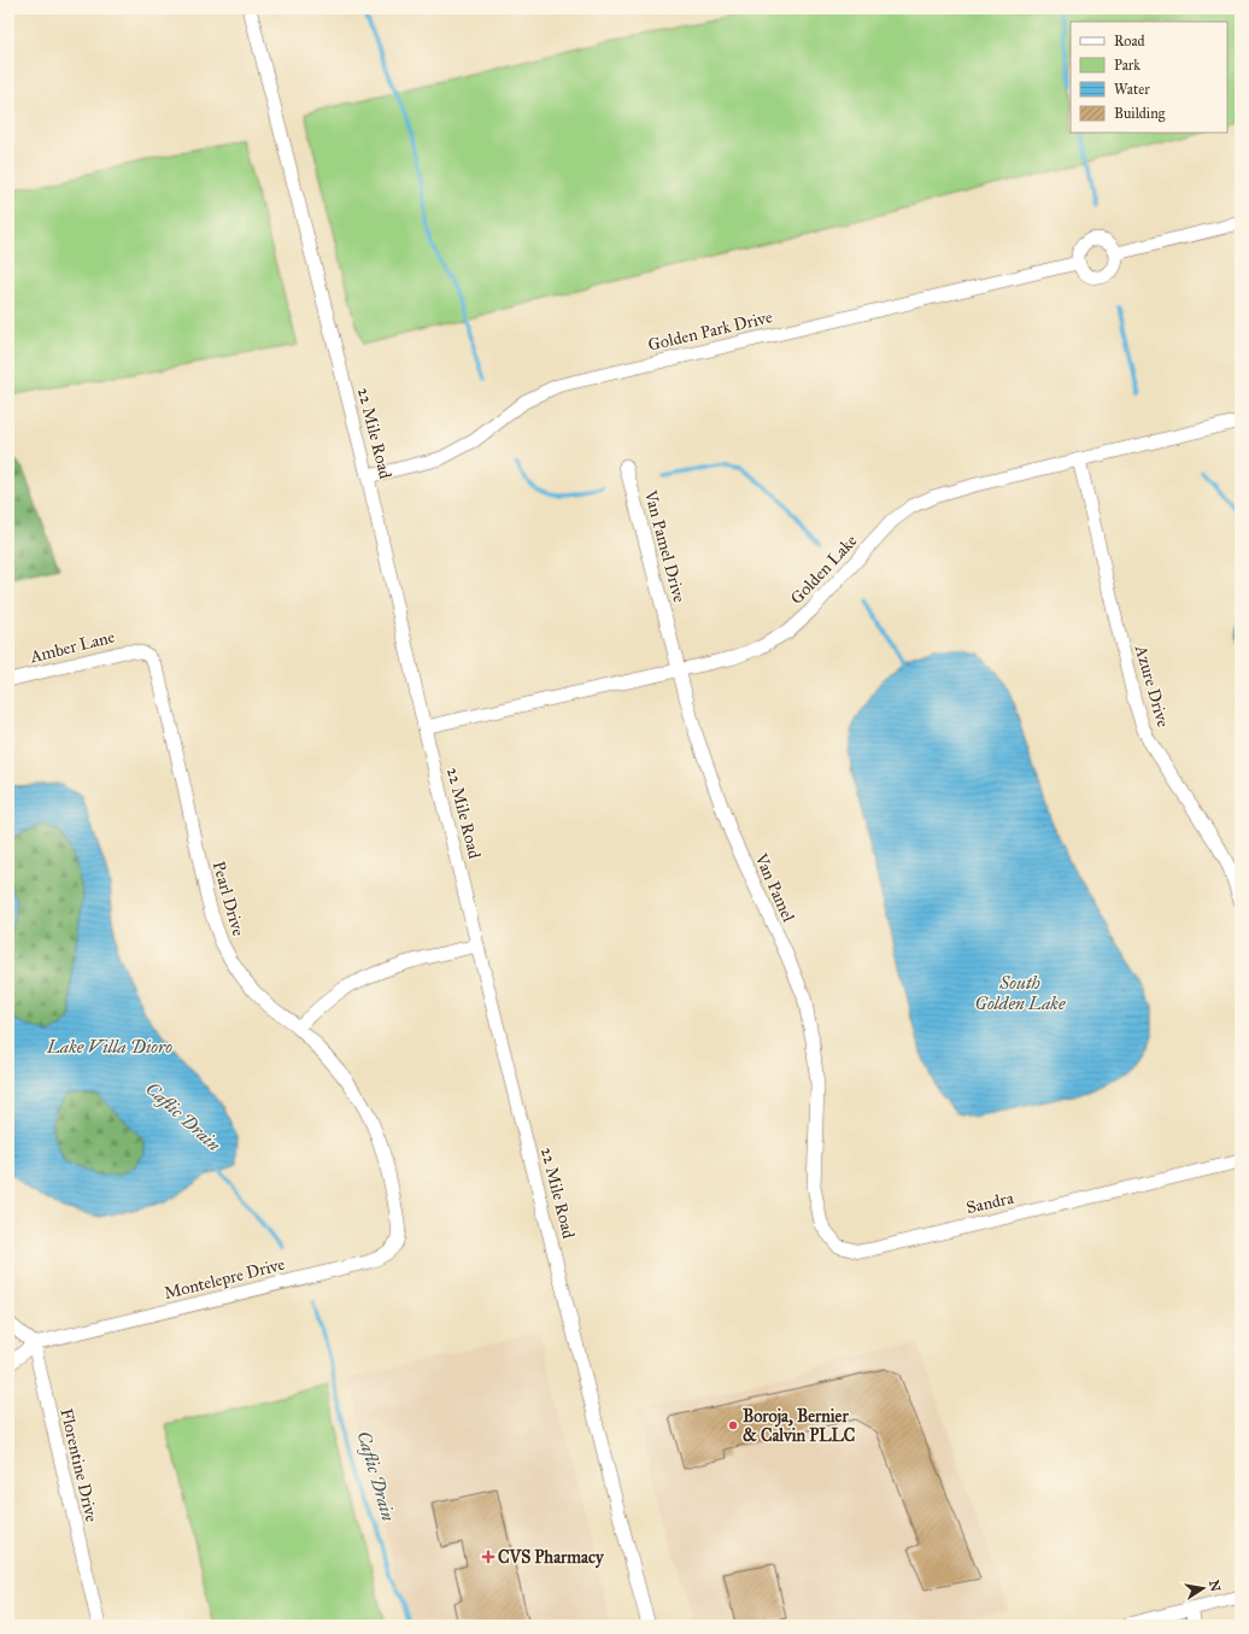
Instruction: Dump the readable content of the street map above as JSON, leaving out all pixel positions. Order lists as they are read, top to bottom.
{
  "streets": {
    "street": [
      "Golden Park Drive",
      "22 Mile Road",
      "Van Pamel Drive",
      "Golden Lake",
      "Amber Lane",
      "Azure Drive",
      "Van Pamel",
      "Pearl Drive",
      "Sandra",
      "Montelepre Drive",
      "Florentine Drive"
    ]
  },
  "crossings": [
    ["Golden Park Drive", "22 Mile Road"],
    ["22 Mile Road", "Golden Lake"],
    ["Van Pamel Drive", "Van Pamel"],
    ["Golden Lake", "Azure Drive"],
    ["Golden Lake", "Van Pamel"],
    ["Amber Lane", "Pearl Drive"],
    ["Van Pamel", "Sandra"],
    ["Pearl Drive", "Montelepre Drive"],
    ["Montelepre Drive", "Florentine Drive"]
  ],
  "water": ["South Golden Lake", "Lake Villa Dioro", "Caflic Drain"],
  "places": {
    "other": ["Boroja, Bernier & Calvin PLLC"],
    "health": ["CVS Pharmacy"]
  },
  "legend": [
    "Road",
    "Park",
    "Water",
    "Building"
  ],
  "north": "right"
}
